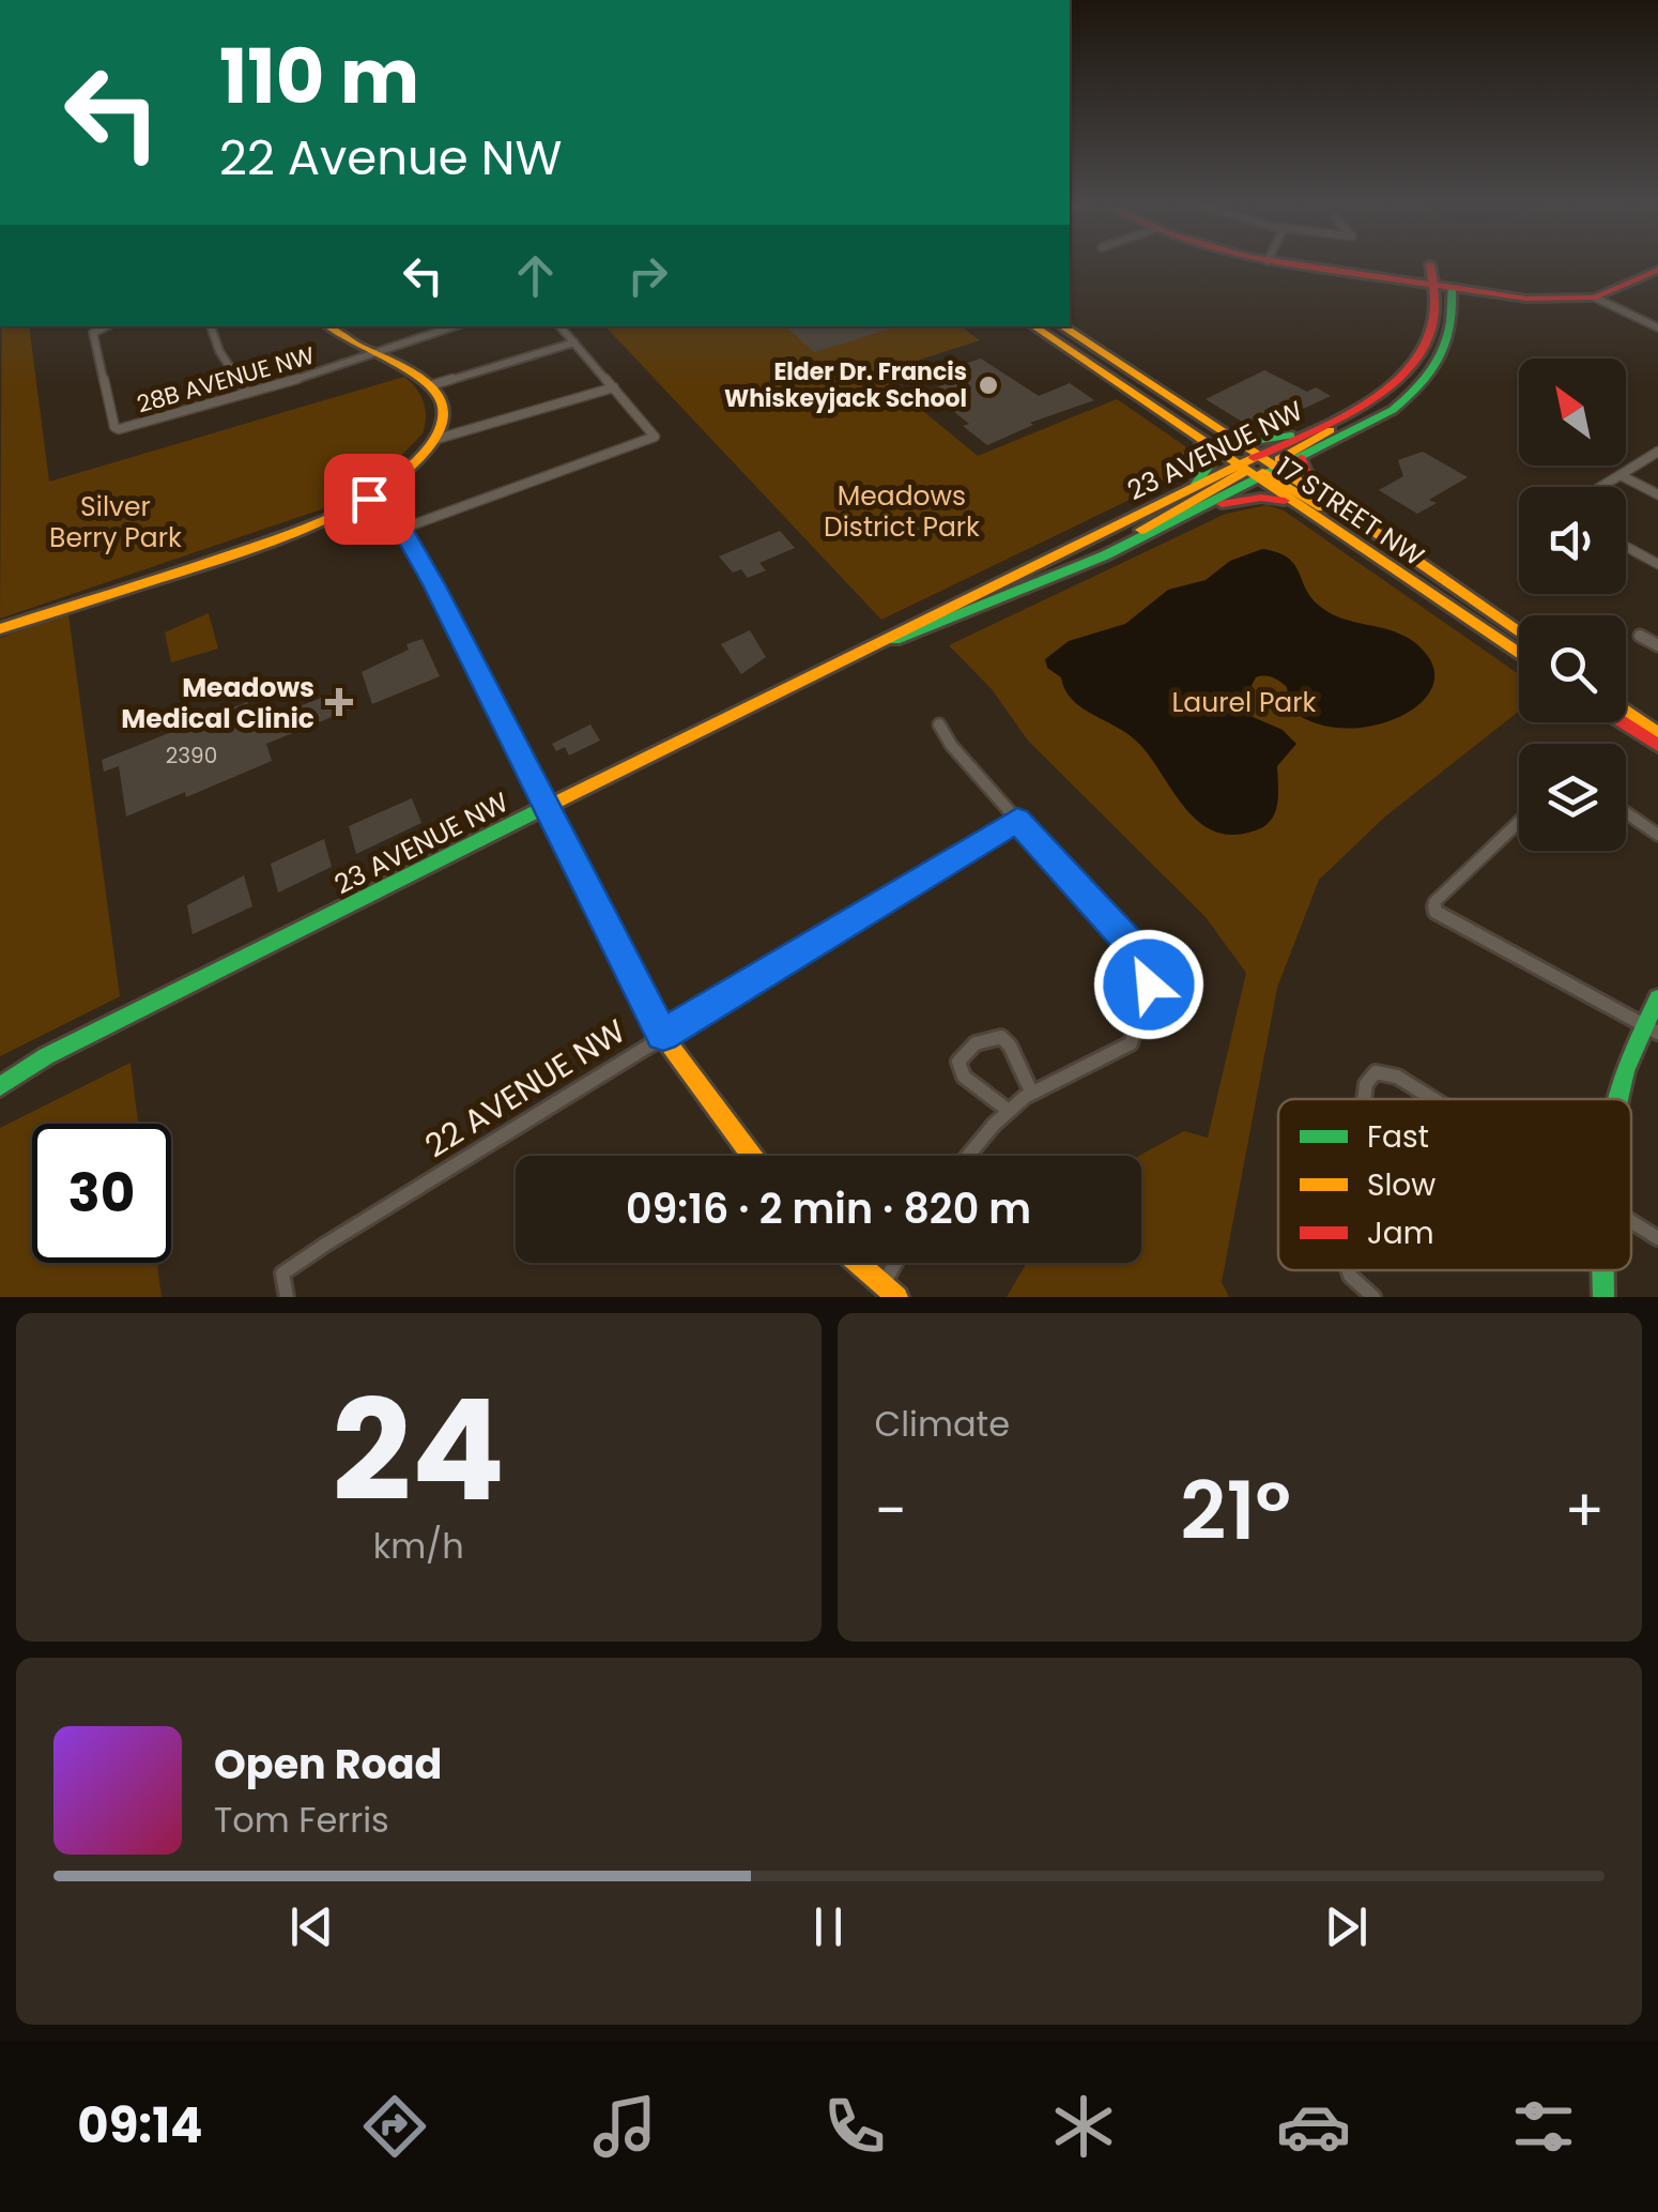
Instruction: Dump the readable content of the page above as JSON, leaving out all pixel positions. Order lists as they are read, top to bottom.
{
  "streets": {
    "main road": ["23 AVENUE NW", "17 STREET NW"],
    "street": ["28B AVENUE NW", "22 AVENUE NW"]
  },
  "crossings": [
    ["23 AVENUE NW", "17 STREET NW"]
  ],
  "parks": ["Meadows District Park", "Silver Berry Park", "Laurel Park"],
  "places": {
    "other": ["Elder Dr. Francis Whiskeyjack School"],
    "health": ["Meadows Medical Clinic"]
  },
  "house_numbers": ["2390"],
  "legend": ["Fast", "Slow", "Jam"],
  "north": "top left",
  "page": {
    "turn": ["110 m", "22 Avenue NW"],
    "limit": "30",
    "trip": "09:16 · 2 min · 820 m",
    "tile": [
      ["24", "km/h"],
      "Climate"
    ],
    "heat": ["−", "21°", "+"],
    "song": ["Open Road", "Tom Ferris"],
    "tabs": "09:14"
  }
}
